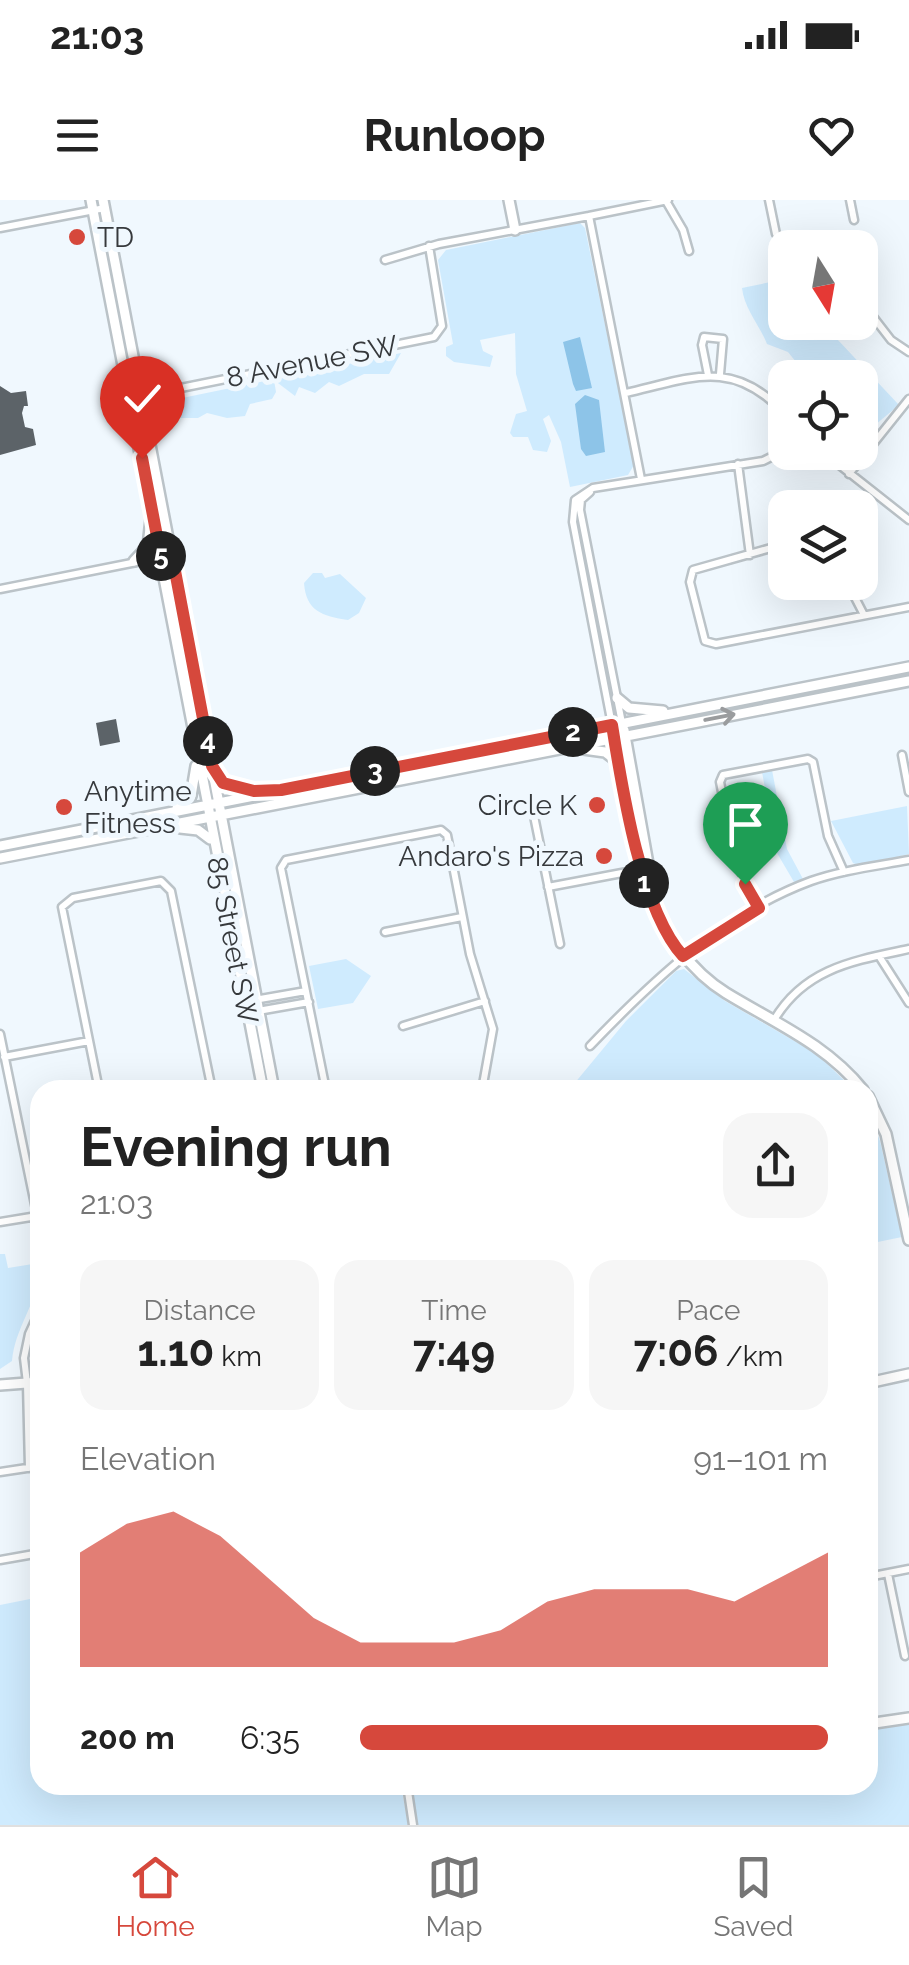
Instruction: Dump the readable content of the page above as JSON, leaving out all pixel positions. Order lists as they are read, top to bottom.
{
  "streets": {
    "main road": ["85 Street SW"],
    "street": ["8 Avenue SW"]
  },
  "crossings": [
    ["8 Avenue SW", "85 Street SW"]
  ],
  "places": [
    "TD",
    "Circle K",
    "Anytime Fitness",
    "Andaro's Pizza"
  ],
  "north": "bottom",
  "page": {
    "status": "21:03",
    "header": "Runloop",
    "pins": [
      "5",
      "2",
      "4",
      "3",
      "1"
    ],
    "heading": ["Evening run", "21:03"],
    "stats": [
      ["Distance", "1.10 km"],
      ["Time", "7:49"],
      ["Pace", "7:06 /km"]
    ],
    "chart": ["Elevation", "91–101 m"],
    "list": [
      {
        "name": "200 m",
        "note": "6:35"
      }
    ],
    "tabs": ["Home", "Map", "Saved"]
  }
}
